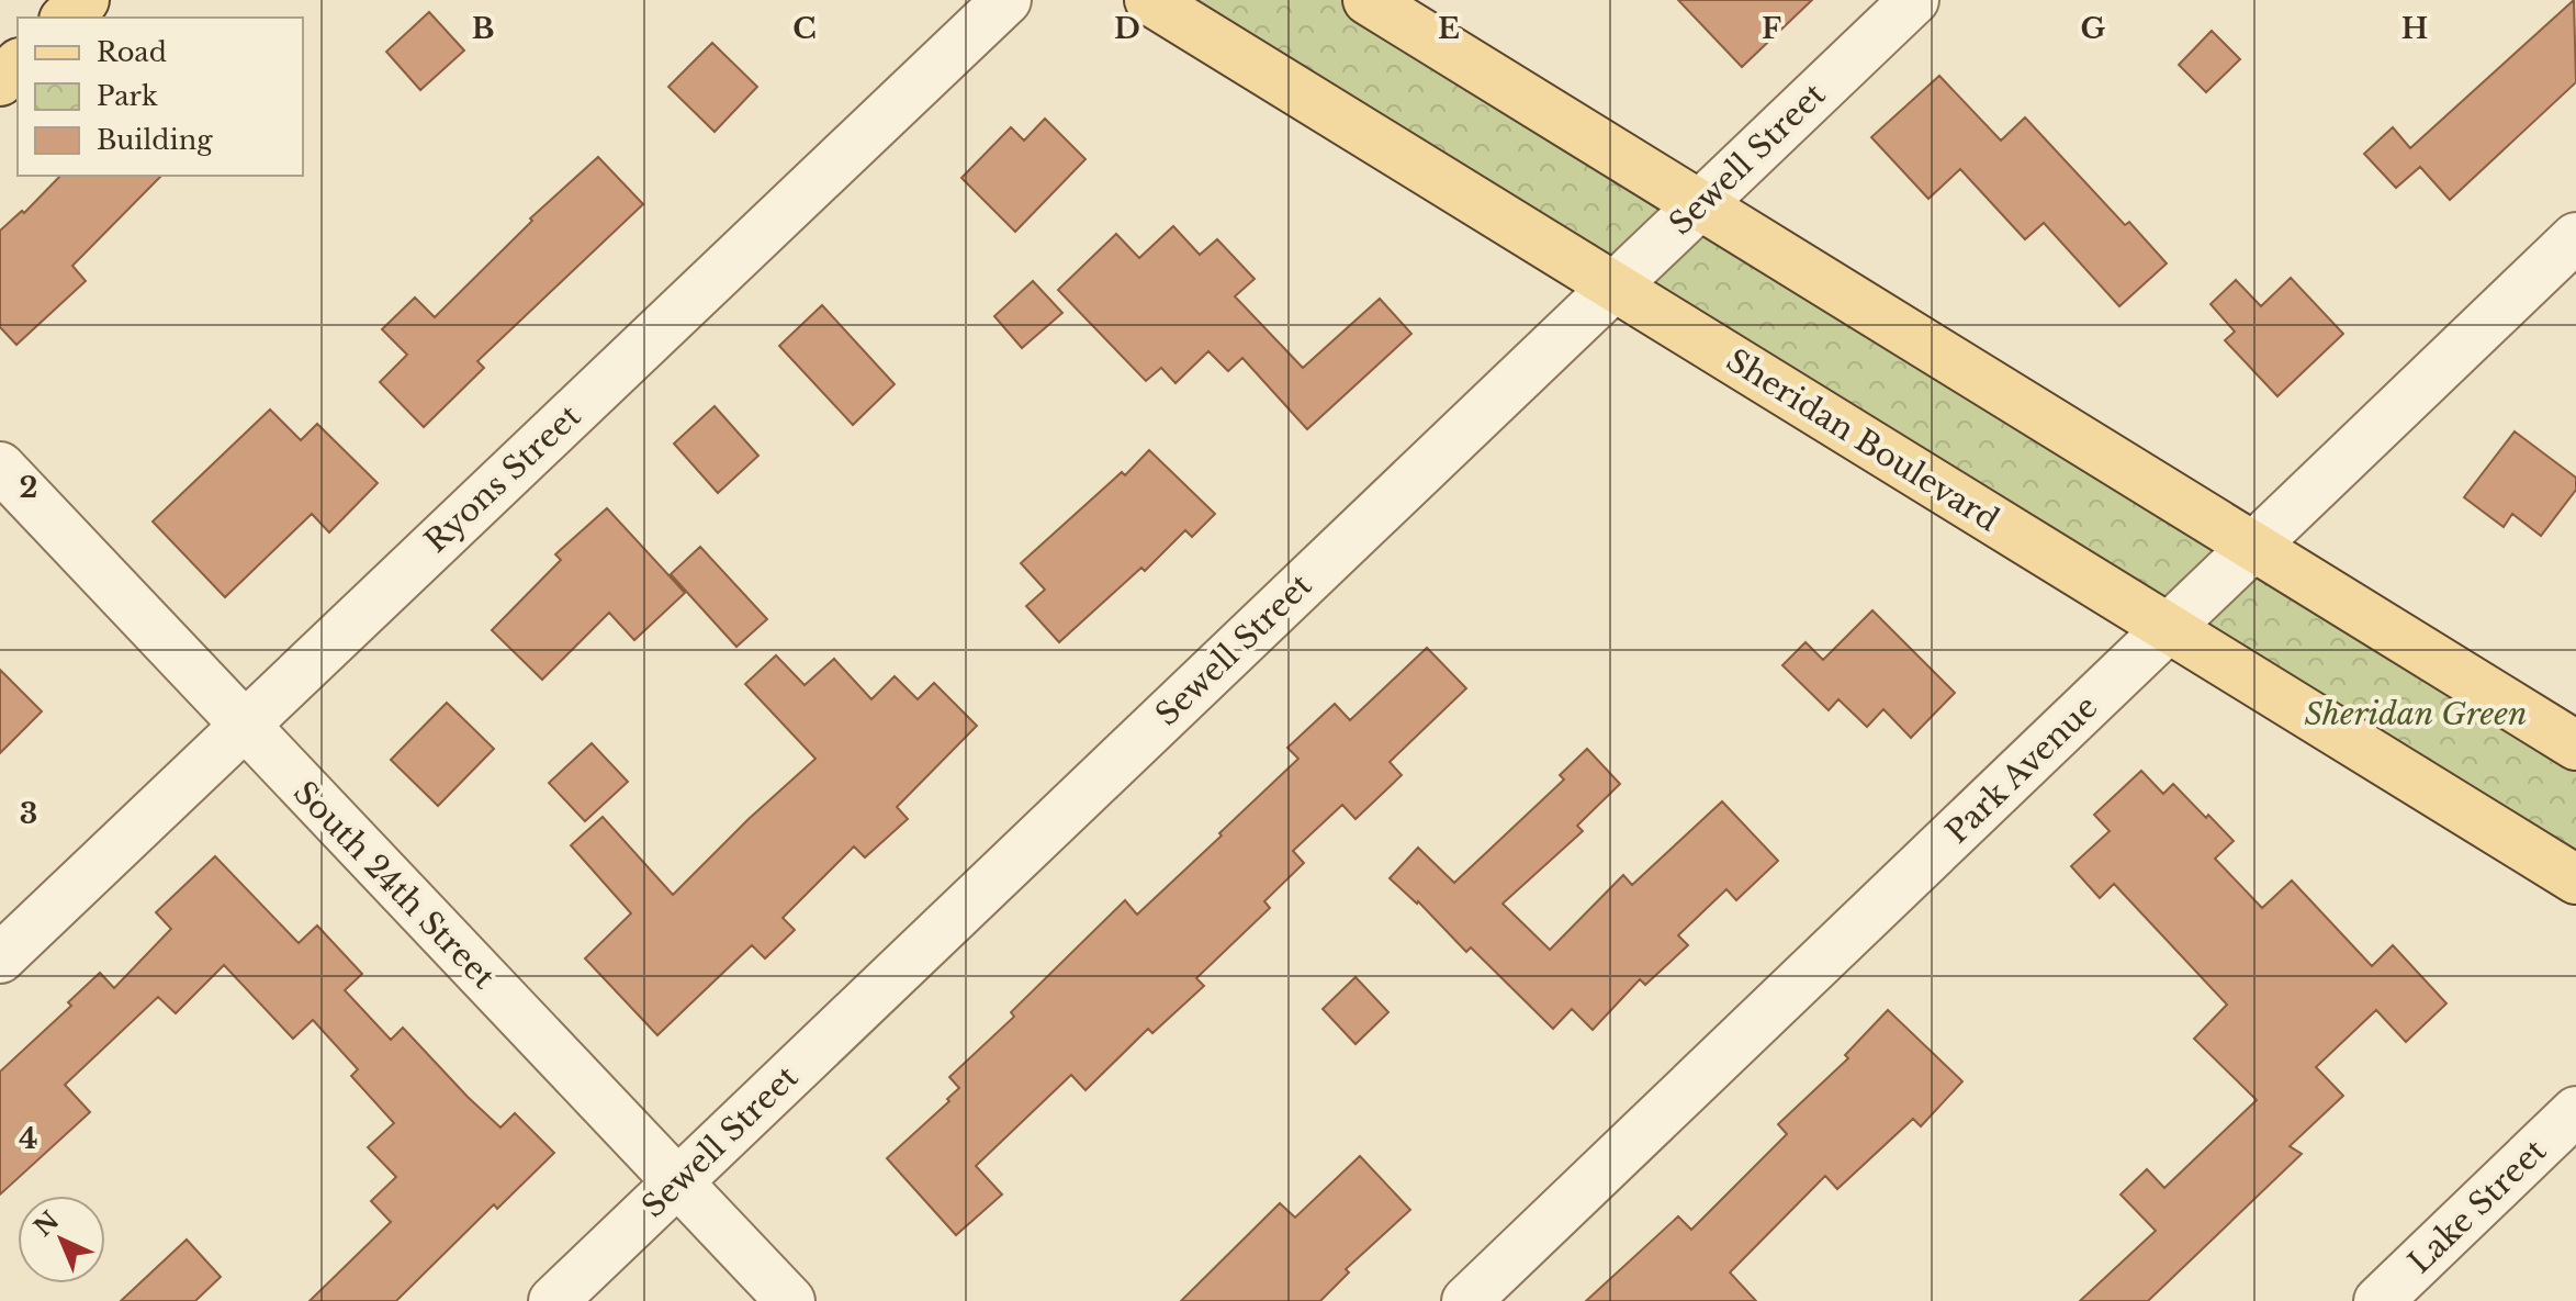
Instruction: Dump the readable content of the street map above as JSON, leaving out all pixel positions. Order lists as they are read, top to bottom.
{
  "streets": {
    "main road": ["Sheridan Boulevard"],
    "street": [
      "Sewell Street",
      "Ryons Street",
      "Park Avenue",
      "South 24th Street",
      "Lake Street"
    ]
  },
  "crossings": [
    ["Sewell Street", "Sheridan Boulevard"],
    ["Sewell Street", "South 24th Street"],
    ["Sheridan Boulevard", "Park Avenue"],
    ["Ryons Street", "South 24th Street"]
  ],
  "parks": ["Sheridan Green"],
  "legend": ["Road", "Park", "Building"],
  "north": "top left",
  "grid": {
    "columns": [
      "B",
      "C",
      "D",
      "E",
      "F",
      "G",
      "H"
    ],
    "rows": ["2", "3", "4"]
  }
}
